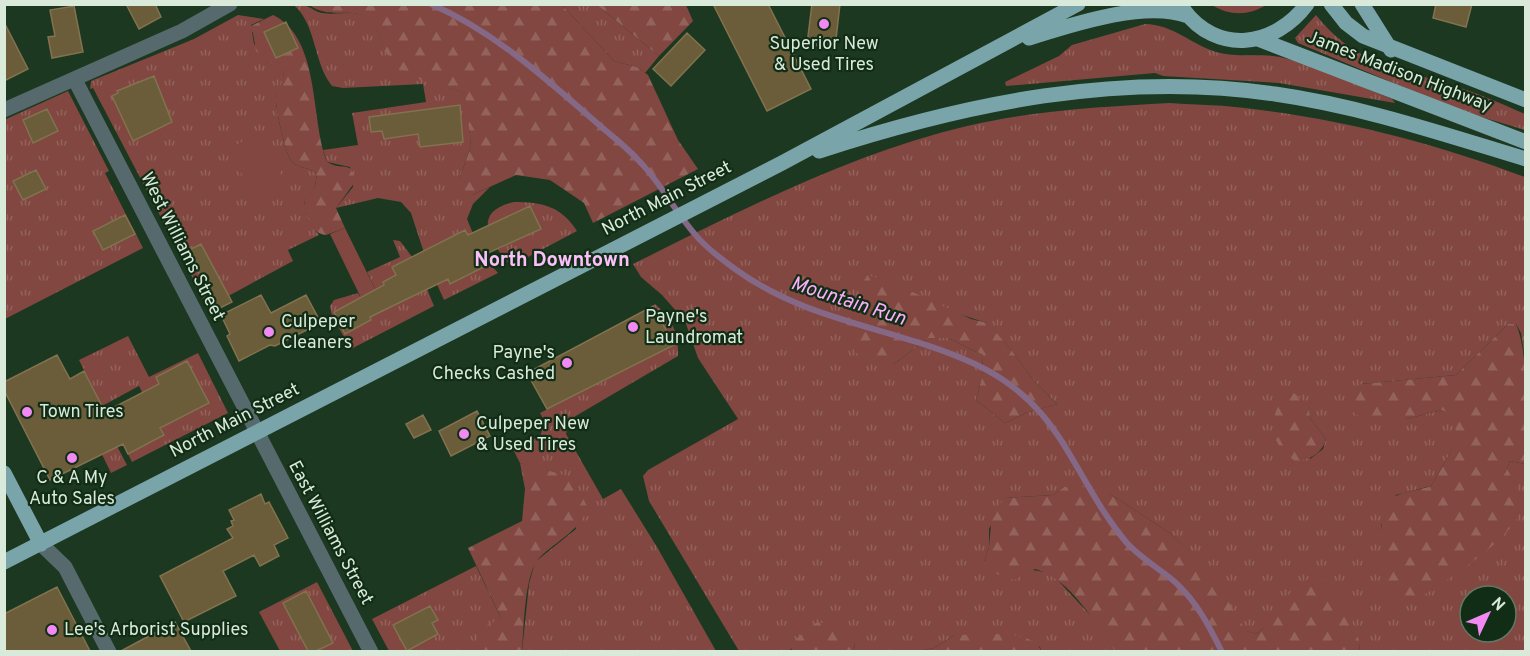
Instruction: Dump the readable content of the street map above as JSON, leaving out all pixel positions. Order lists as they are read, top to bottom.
{
  "streets": {
    "main road": ["James Madison Highway", "North Main Street"],
    "street": ["West Williams Street", "East Williams Street"]
  },
  "crossings": [
    ["James Madison Highway", "North Main Street"],
    ["North Main Street", "West Williams Street"],
    ["North Main Street", "East Williams Street"],
    ["West Williams Street", "East Williams Street"]
  ],
  "districts": ["North Downtown"],
  "water": ["Mountain Run"],
  "places": [
    "Superior New & Used Tires",
    "Payne's Laundromat",
    "Culpeper Cleaners",
    "Payne's Checks Cashed",
    "Town Tires",
    "Culpeper New & Used Tires",
    "C & A My Auto Sales",
    "Lee's Arborist Supplies"
  ],
  "north": "top right"
}
